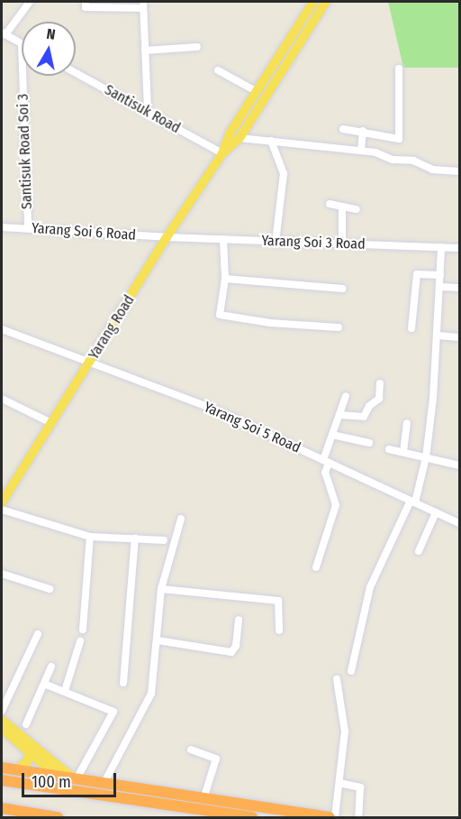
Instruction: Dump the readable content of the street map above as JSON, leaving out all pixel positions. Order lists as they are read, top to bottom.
{
  "streets": {
    "main road": ["Yarang Road"],
    "street": [
      "Santisuk Road",
      "Santisuk Road Soi 3",
      "Yarang Soi 6 Road",
      "Yarang Soi 3 Road",
      "Yarang Soi 5 Road"
    ]
  },
  "crossings": [
    ["Santisuk Road", "Yarang Road"],
    ["Santisuk Road Soi 3", "Yarang Soi 6 Road"],
    ["Yarang Soi 6 Road", "Yarang Soi 3 Road"],
    ["Yarang Soi 6 Road", "Yarang Road"],
    ["Yarang Soi 3 Road", "Yarang Road"],
    ["Yarang Road", "Yarang Soi 5 Road"]
  ],
  "scale_bar": "100 m",
  "north": "top"
}
